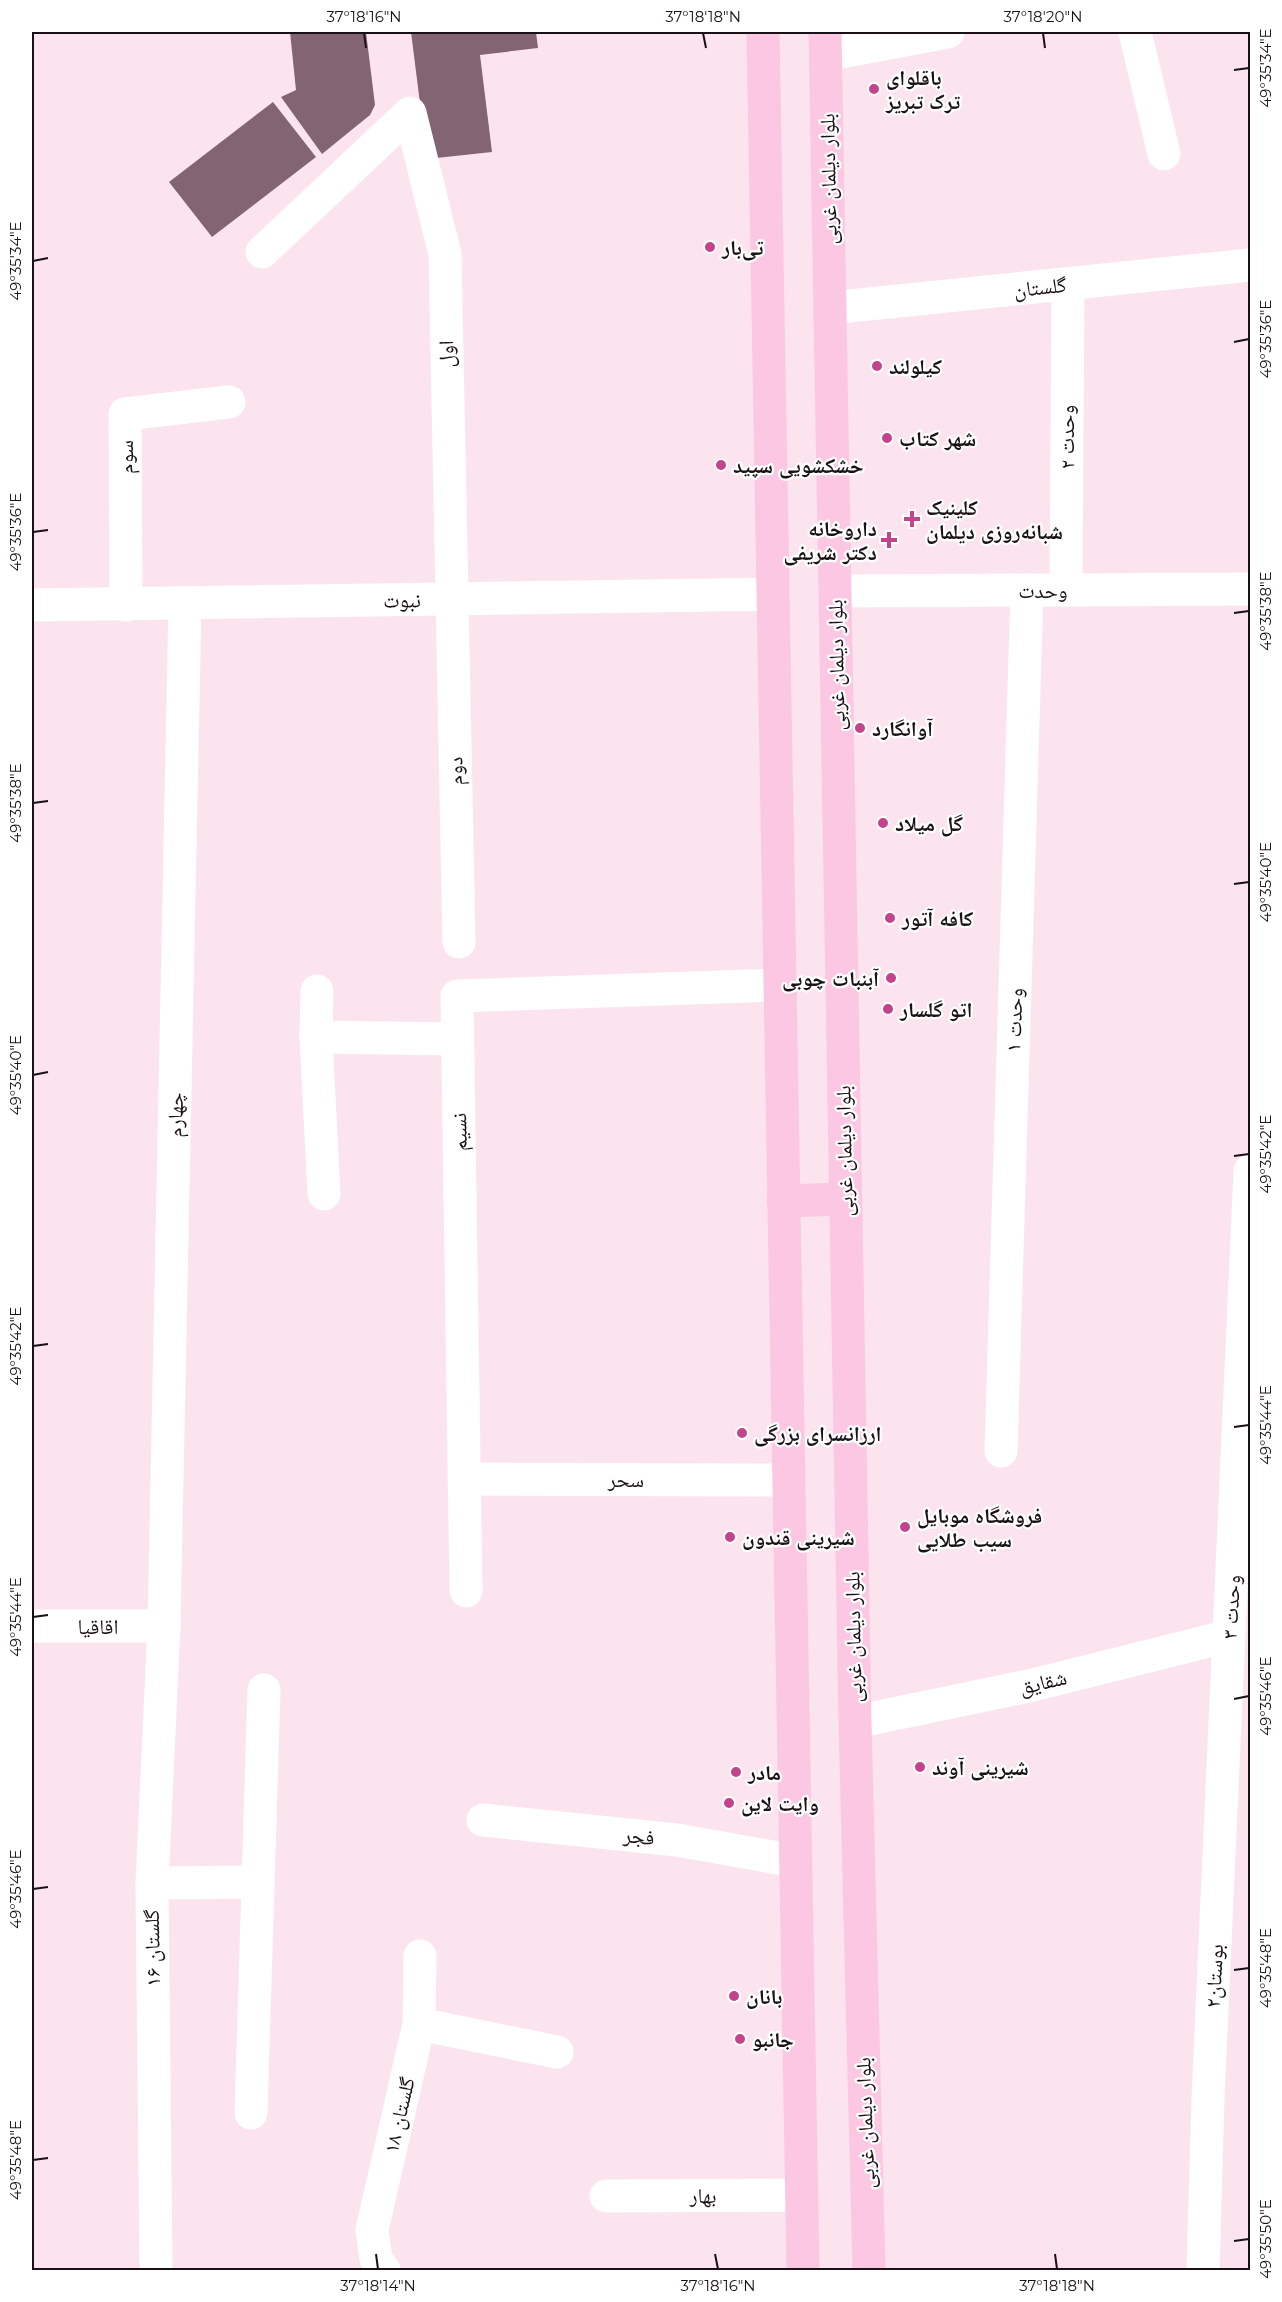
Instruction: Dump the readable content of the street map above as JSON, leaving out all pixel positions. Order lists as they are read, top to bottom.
{
  "streets": {
    "main road": ["بلوار دیلمان غربی"],
    "street": [
      "گلستان",
      "اول",
      "وحدت ۲",
      "سوم",
      "وحدت",
      "نبوت",
      "دوم",
      "وحدت ۱",
      "چهارم",
      "نسیم",
      "سحر",
      "وحدت ۳",
      "اقاقیا",
      "شقایق",
      "فجر",
      "گلستان ۱۶",
      "بوستان۲",
      "گلستان ۱۸",
      "بهار"
    ]
  },
  "crossings": [
    ["بلوار دیلمان غربی", "گلستان"],
    ["بلوار دیلمان غربی", "وحدت"],
    ["بلوار دیلمان غربی", "شقایق"],
    ["گلستان", "وحدت ۲"],
    ["اول", "نبوت"],
    ["اول", "دوم"],
    ["وحدت ۲", "وحدت"],
    ["سوم", "نبوت"],
    ["وحدت", "وحدت ۱"],
    ["نبوت", "دوم"],
    ["نبوت", "چهارم"],
    ["چهارم", "اقاقیا"],
    ["چهارم", "گلستان ۱۶"],
    ["نسیم", "سحر"],
    ["وحدت ۳", "شقایق"],
    ["وحدت ۳", "بوستان۲"],
    ["اقاقیا", "گلستان ۱۶"]
  ],
  "places": {
    "other": [
      "باقلوای ترک تبریز",
      "تی‌بار",
      "کیلولند",
      "شهر کتاب",
      "خشکشویی سپید",
      "آوانگارد",
      "گل میلاد",
      "کافه آتور",
      "آبنبات چوبی",
      "اتو گلسار",
      "ارزانسرای بزرگی",
      "فروشگاه موبایل سیب طلایی",
      "شیرینی قندون",
      "شیرینی آوند",
      "مادر",
      "وایت لاین",
      "بانان",
      "جانبو"
    ],
    "health": ["کلینیک شبانه‌روزی دیلمان", "داروخانه دکتر شریفی"]
  },
  "coordinates": [
    "37°18'16\"N",
    "37°18'18\"N",
    "37°18'20\"N",
    "49°35'34\"E",
    "49°35'36\"E",
    "49°35'38\"E",
    "49°35'40\"E",
    "49°35'42\"E",
    "49°35'44\"E",
    "49°35'46\"E",
    "49°35'48\"E",
    "49°35'50\"E",
    "37°18'14\"N"
  ]
}
